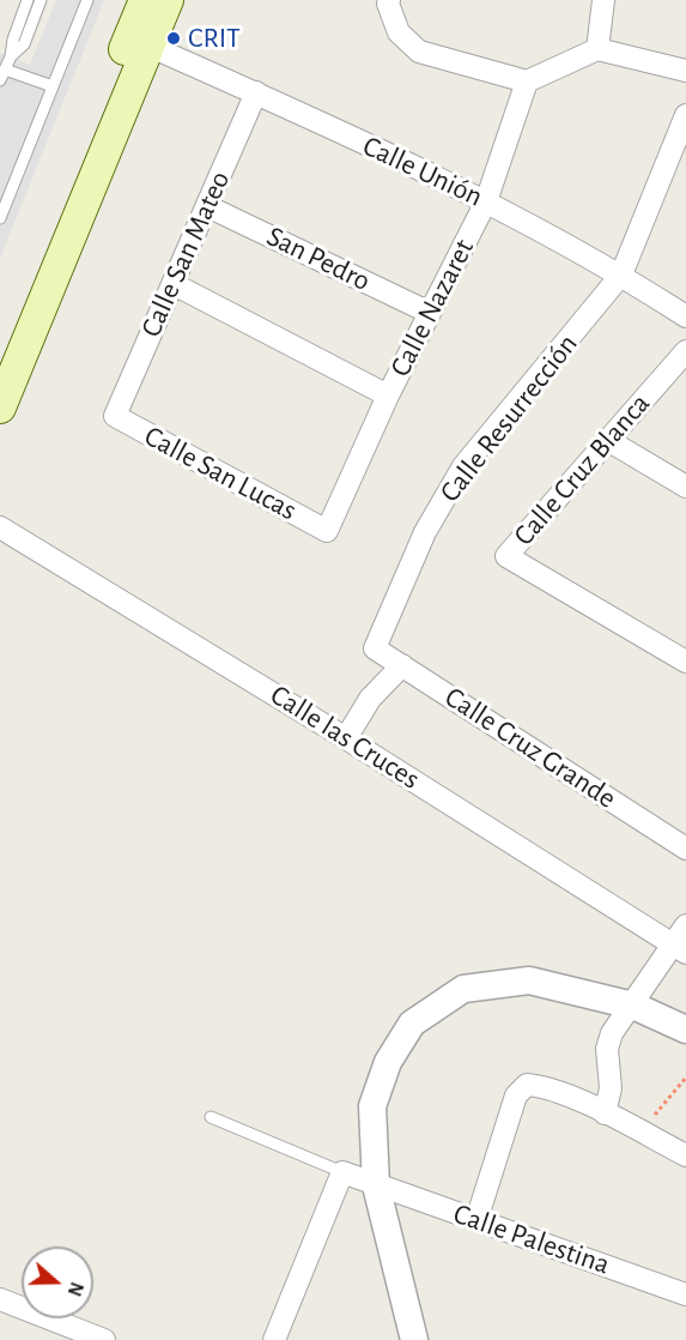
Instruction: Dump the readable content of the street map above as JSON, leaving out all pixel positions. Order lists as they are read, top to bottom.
{
  "streets": {
    "street": [
      "Calle Unión",
      "Calle San Mateo",
      "San Pedro",
      "Calle Nazaret",
      "Calle Resurrección",
      "Calle Cruz Blanca",
      "Calle San Lucas",
      "Calle las Cruces",
      "Calle Cruz Grande",
      "Calle Palestina"
    ]
  },
  "crossings": [
    ["Calle Unión", "Calle San Mateo"],
    ["Calle Unión", "Calle Nazaret"],
    ["Calle Unión", "Calle Resurrección"],
    ["Calle San Mateo", "San Pedro"],
    ["Calle San Mateo", "Calle San Lucas"],
    ["San Pedro", "Calle Nazaret"],
    ["Calle Nazaret", "Calle San Lucas"],
    ["Calle Resurrección", "Calle Cruz Grande"]
  ],
  "places": ["CRIT"],
  "north": "right"
}
